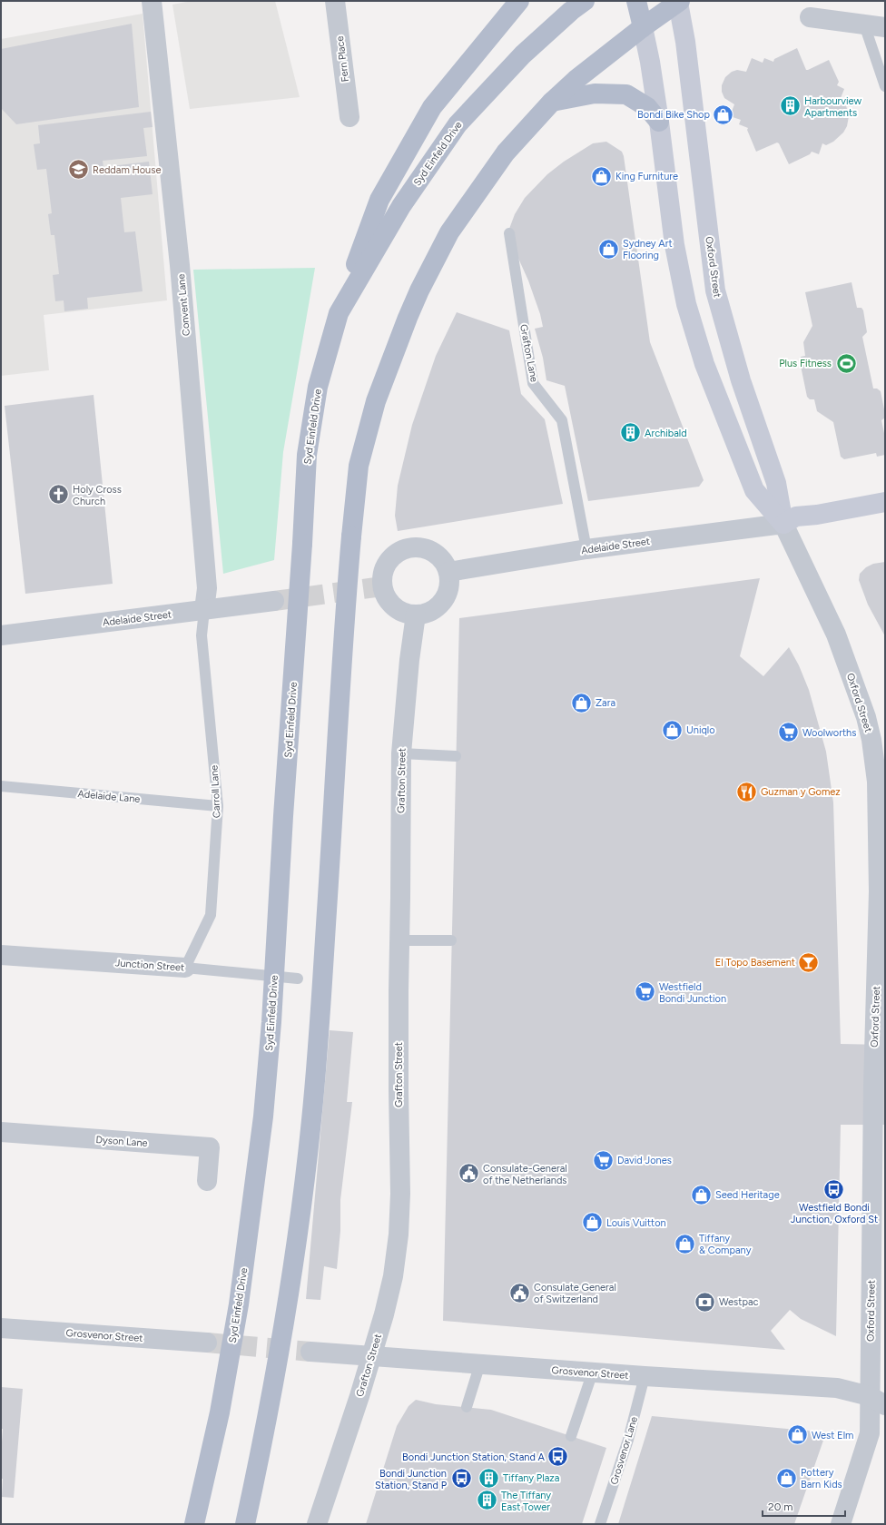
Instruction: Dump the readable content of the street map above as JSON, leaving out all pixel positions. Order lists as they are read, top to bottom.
{
  "streets": {
    "main road": ["Syd Einfeld Drive"],
    "street": [
      "Fern Place",
      "Oxford Street",
      "Convent Lane",
      "Adelaide Street",
      "Grafton Street",
      "Junction Street",
      "Dyson Lane",
      "Grosvenor Street"
    ],
    "lane": [
      "Grafton Lane",
      "Carroll Lane",
      "Adelaide Lane",
      "Grosvenor Lane"
    ]
  },
  "crossings": [
    ["Oxford Street", "Adelaide Street"],
    ["Oxford Street", "Grosvenor Street"],
    ["Convent Lane", "Adelaide Street"],
    ["Convent Lane", "Carroll Lane"],
    ["Grafton Lane", "Adelaide Street"],
    ["Adelaide Street", "Grafton Street"],
    ["Adelaide Street", "Carroll Lane"],
    ["Grafton Street", "Grosvenor Street"],
    ["Carroll Lane", "Adelaide Lane"],
    ["Carroll Lane", "Junction Street"],
    ["Grosvenor Street", "Grosvenor Lane"]
  ],
  "places": {
    "building": [
      "Harbourview Apartments",
      "Archibald",
      "Tiffany Plaza",
      "The Tiffany East Tower"
    ],
    "shop": [
      "Bondi Bike Shop",
      "King Furniture",
      "Sydney Art Flooring",
      "Zara",
      "Uniqlo",
      "Seed Heritage",
      "Louis Vuitton",
      "Tiffany & Company",
      "West Elm",
      "Pottery Barn Kids"
    ],
    "school or university": ["Reddam House"],
    "sports": ["Plus Fitness"],
    "church": ["Holy Cross Church"],
    "supermarket": ["Woolworths", "Westfield Bondi Junction", "David Jones"],
    "restaurant": ["Guzman y Gomez"],
    "bar": ["El Topo Basement"],
    "public building": ["Consulate-General of the Netherlands", "Consulate General of Switzerland"],
    "bus stop": ["Westfield Bondi Junction, Oxford St", "Bondi Junction Station, Stand A", "Bondi Junction Station, Stand P"],
    "bank": ["Westpac"]
  },
  "scale_bar": "20 m"
}
